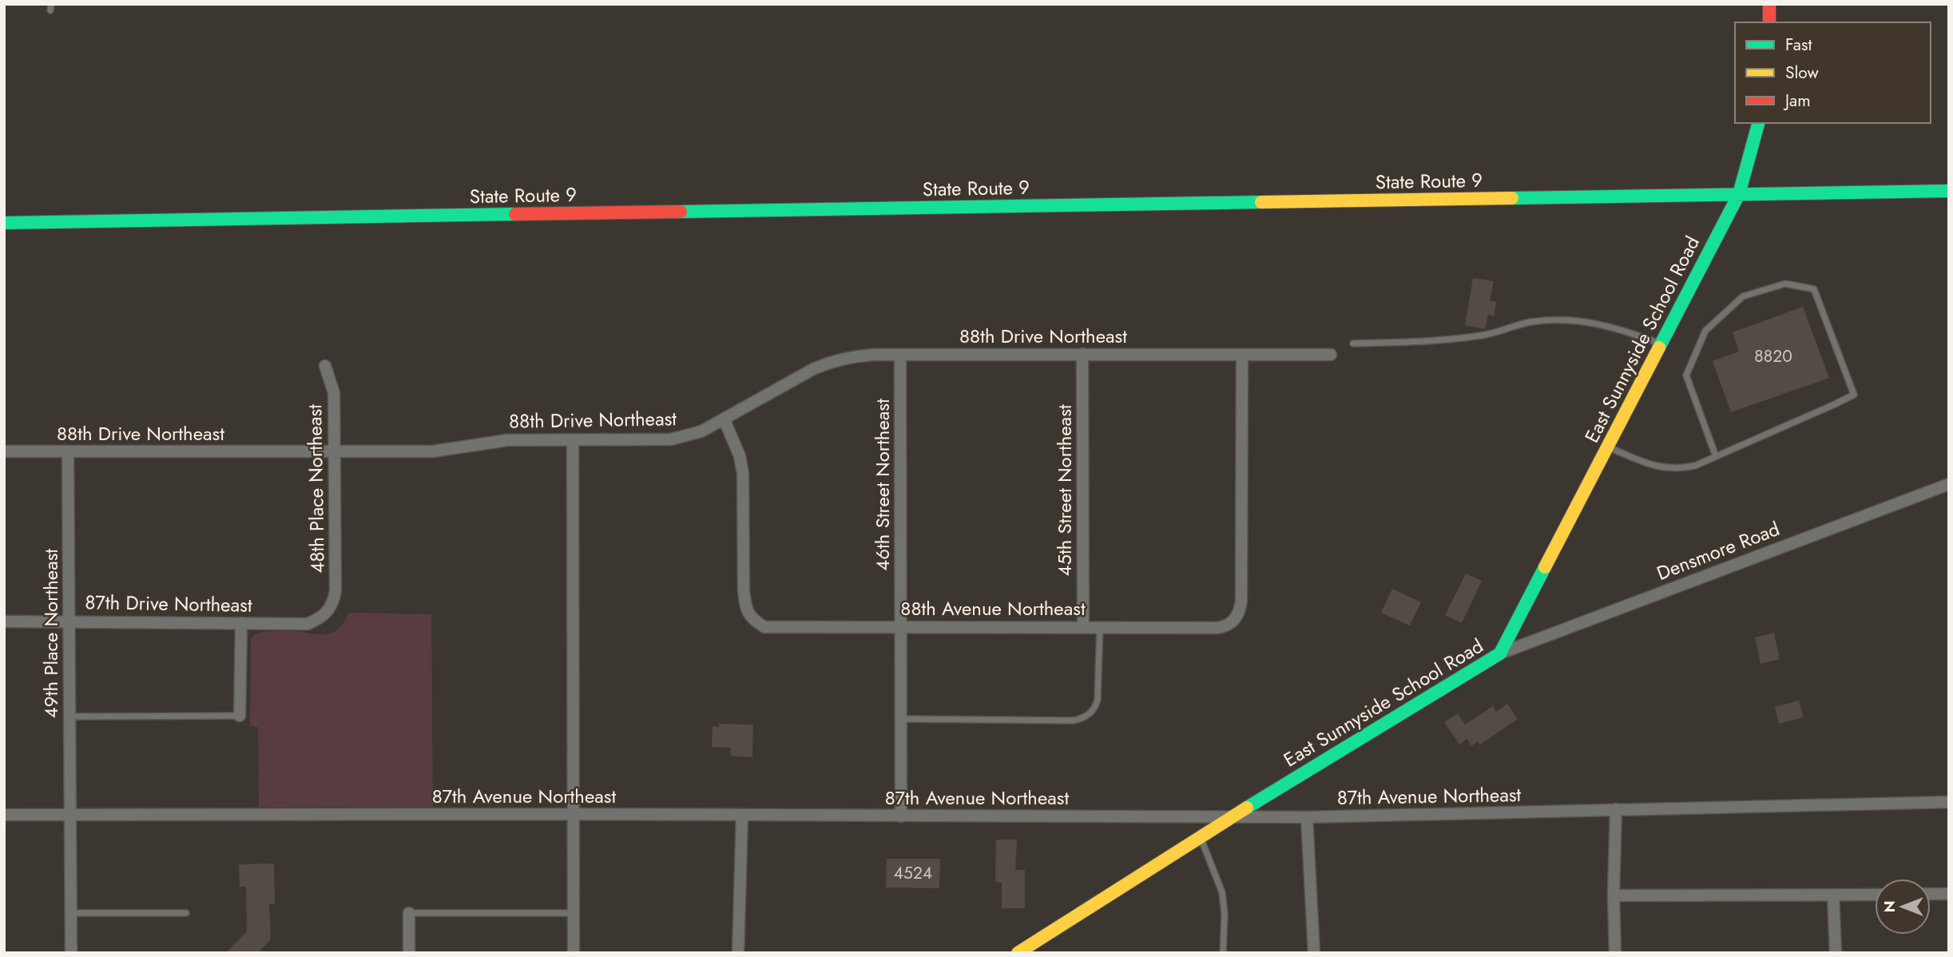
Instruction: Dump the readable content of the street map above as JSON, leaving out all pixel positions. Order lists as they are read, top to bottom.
{
  "streets": {
    "main road": ["State Route 9", "East Sunnyside School Road"],
    "street": [
      "88th Drive Northeast",
      "46th Street Northeast",
      "48th Place Northeast",
      "45th Street Northeast",
      "Densmore Road",
      "87th Drive Northeast",
      "88th Avenue Northeast",
      "49th Place Northeast",
      "87th Avenue Northeast"
    ]
  },
  "crossings": [
    ["State Route 9", "East Sunnyside School Road"],
    ["88th Drive Northeast", "46th Street Northeast"],
    ["88th Drive Northeast", "48th Place Northeast"],
    ["88th Drive Northeast", "45th Street Northeast"],
    ["88th Drive Northeast", "88th Avenue Northeast"],
    ["88th Drive Northeast", "49th Place Northeast"],
    ["East Sunnyside School Road", "Densmore Road"],
    ["East Sunnyside School Road", "87th Avenue Northeast"],
    ["46th Street Northeast", "88th Avenue Northeast"],
    ["46th Street Northeast", "87th Avenue Northeast"],
    ["48th Place Northeast", "87th Drive Northeast"],
    ["45th Street Northeast", "88th Avenue Northeast"],
    ["87th Drive Northeast", "49th Place Northeast"],
    ["49th Place Northeast", "87th Avenue Northeast"]
  ],
  "house_numbers": ["8820", "4524"],
  "legend": ["Fast", "Slow", "Jam"],
  "north": "left"
}
